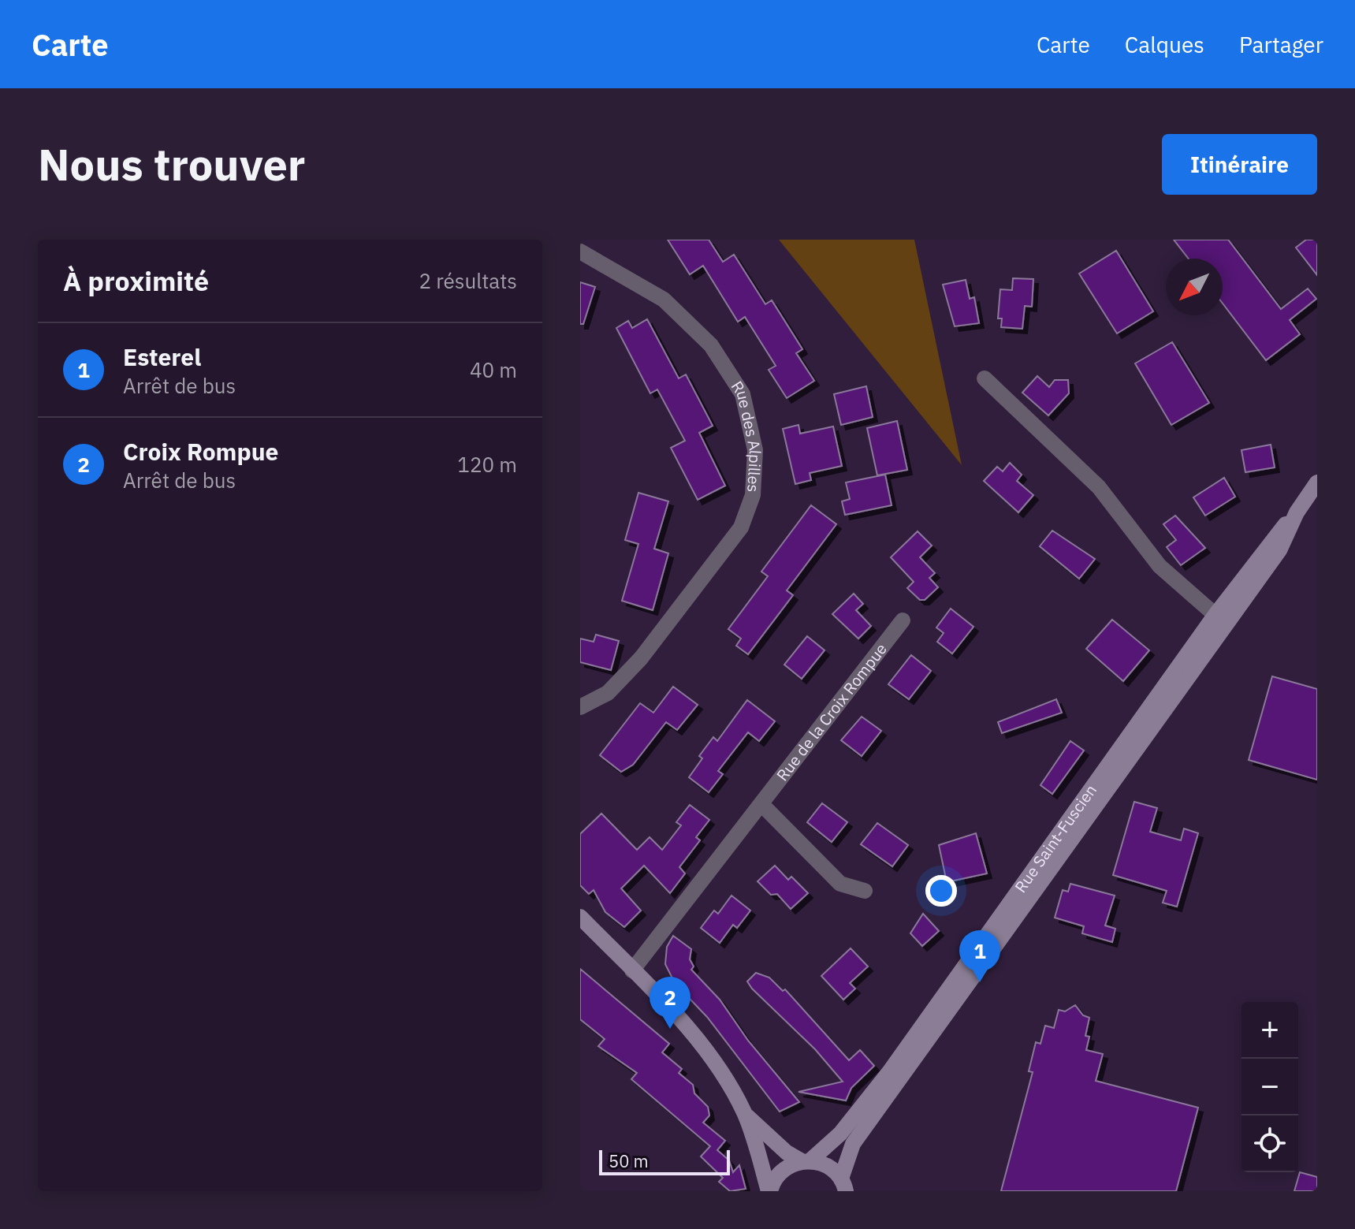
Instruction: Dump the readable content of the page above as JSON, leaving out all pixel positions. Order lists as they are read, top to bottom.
{
  "streets": {
    "main road": ["Rue Saint-Fuscien"],
    "street": ["Rue des Alpilles", "Rue de la Croix Rompue"]
  },
  "scale_bar": "50 m",
  "north": "bottom left",
  "page": {
    "header": "Carte",
    "nav": ["Carte", "Calques", "Partager"],
    "buttons": "Itinéraire",
    "title": "Nous trouver",
    "heading": ["À proximité", "2 résultats"],
    "list": [
      {
        "mark": "1",
        "name": "Esterel",
        "note": "Arrêt de bus",
        "value": "40 m"
      },
      {
        "mark": "2",
        "name": "Croix Rompue",
        "note": "Arrêt de bus",
        "value": "120 m"
      }
    ],
    "pins": ["1", "2"],
    "map_buttons": ["+", "−"],
    "scale": "50 m"
  }
}
